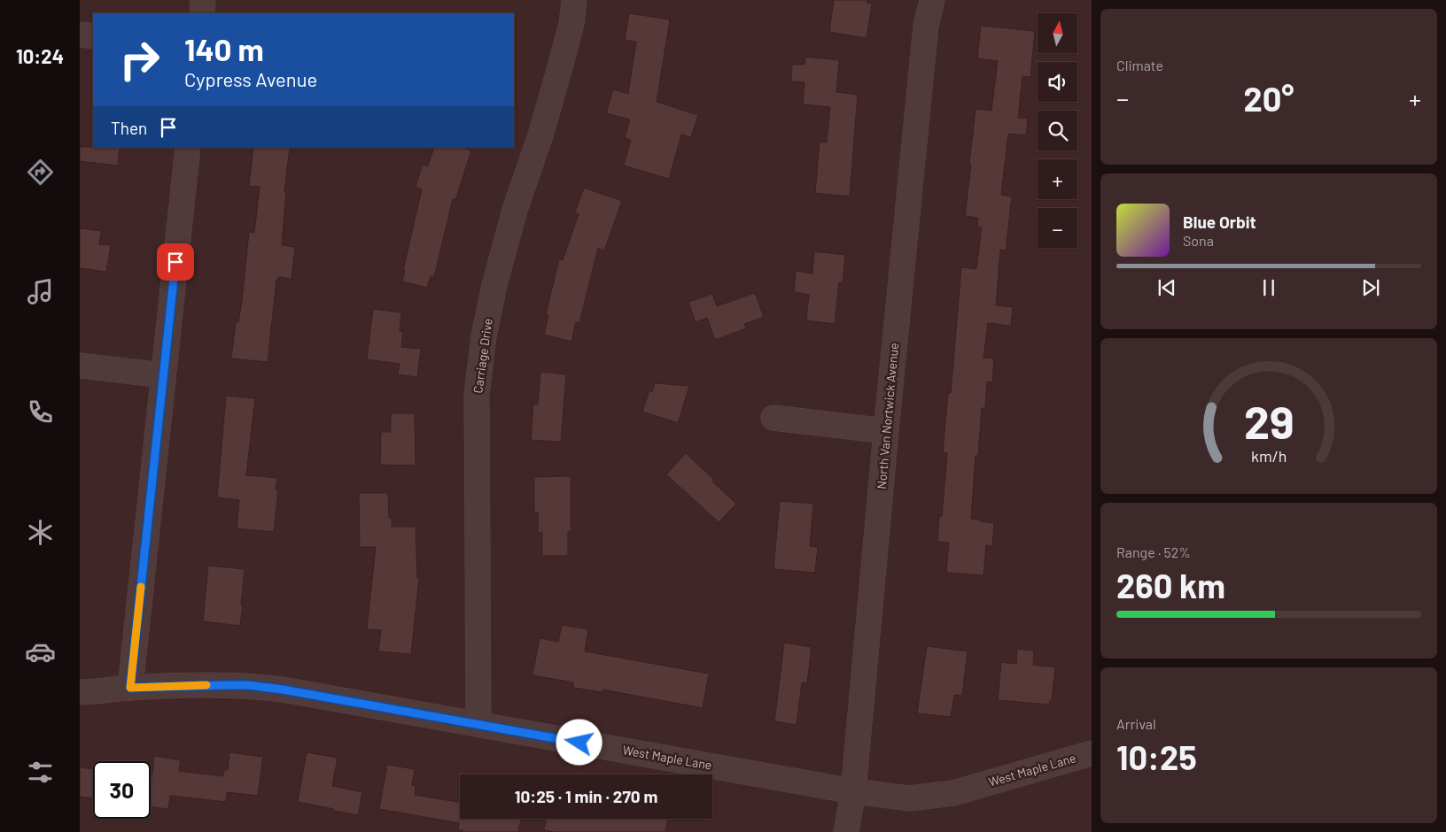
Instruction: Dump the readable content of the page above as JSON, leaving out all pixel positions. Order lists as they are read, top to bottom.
{
  "streets": {
    "street": ["Carriage Drive", "North Van Nortwick Avenue", "West Maple Lane"]
  },
  "crossings": [
    ["Carriage Drive", "West Maple Lane"],
    ["North Van Nortwick Avenue", "West Maple Lane"]
  ],
  "north": "top",
  "page": {
    "tabs": "10:24",
    "tile": [
      "Climate",
      ["Range · 52%", "260 km"],
      ["Arrival", "10:25"]
    ],
    "map_buttons": ["+", "−"],
    "turn": ["140 m", "Cypress Avenue"],
    "heat": ["−", "20°", "+"],
    "then": "Then",
    "song": ["Blue Orbit", "Sona"],
    "limit": "30",
    "trip": "10:25 · 1 min · 270 m",
    "gauge": ["29", "km/h"]
  }
}
